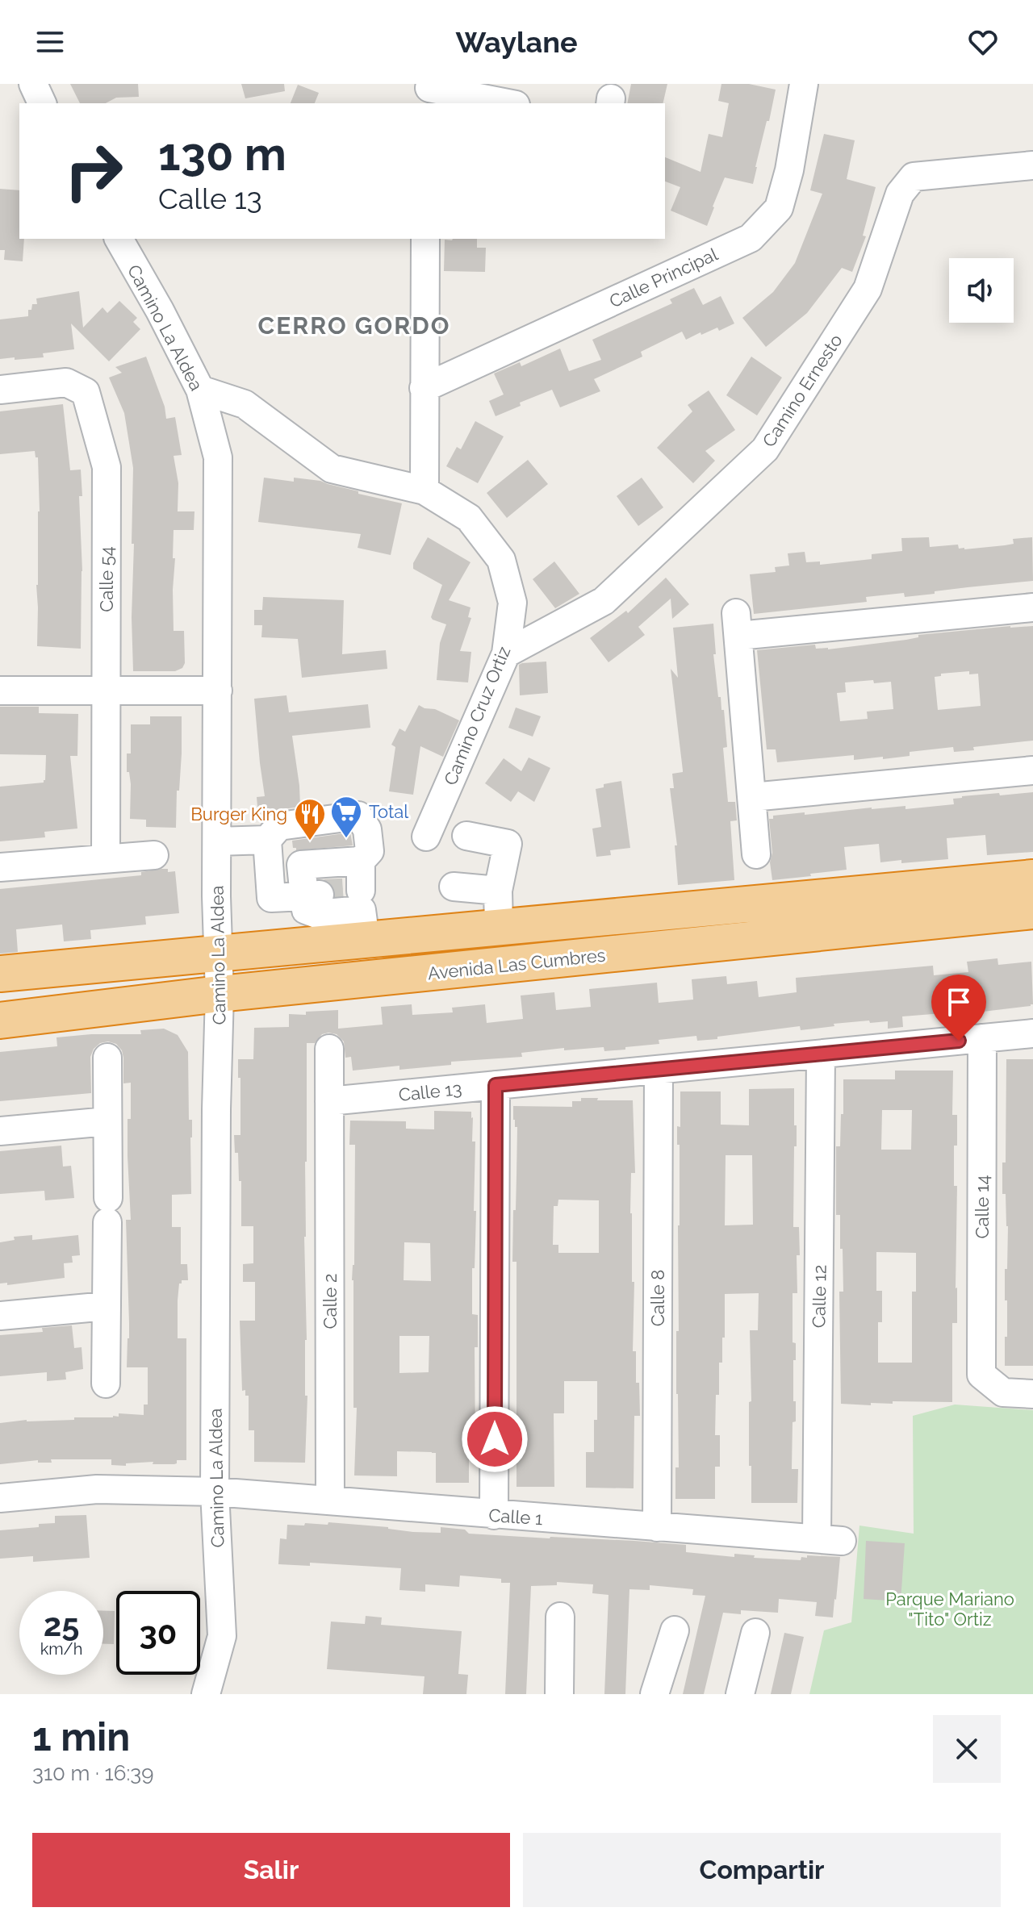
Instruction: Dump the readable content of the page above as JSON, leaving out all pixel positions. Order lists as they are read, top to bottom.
{
  "streets": {
    "highway": ["Avenida Las Cumbres"],
    "street": [
      "Calle Principal",
      "Camino La Aldea",
      "Camino Ernesto",
      "Calle 54",
      "Camino Cruz Ortiz",
      "Calle 13",
      "Calle 14",
      "Calle 12",
      "Calle 8",
      "Calle 2",
      "Calle 1"
    ]
  },
  "crossings": [
    ["Camino La Aldea", "Camino Cruz Ortiz"],
    ["Camino La Aldea", "Avenida Las Cumbres"],
    ["Camino La Aldea", "Calle 1"],
    ["Camino Ernesto", "Camino Cruz Ortiz"],
    ["Calle 13", "Calle 14"],
    ["Calle 13", "Calle 12"],
    ["Calle 13", "Calle 8"],
    ["Calle 13", "Calle 2"],
    ["Calle 12", "Calle 1"],
    ["Calle 8", "Calle 1"],
    ["Calle 2", "Calle 1"]
  ],
  "districts": ["CERRO GORDO"],
  "parks": ["Parque Mariano \"Tito\" Ortiz"],
  "places": {
    "supermarket": ["Total"],
    "restaurant": ["Burger King"]
  },
  "page": {
    "header": "Waylane",
    "turn": ["130 m", "Calle 13"],
    "speed": "25 km/h",
    "limit": "30",
    "heading": ["1 min", "310 m · 16:39"],
    "buttons": ["Salir", "Compartir"]
  }
}
